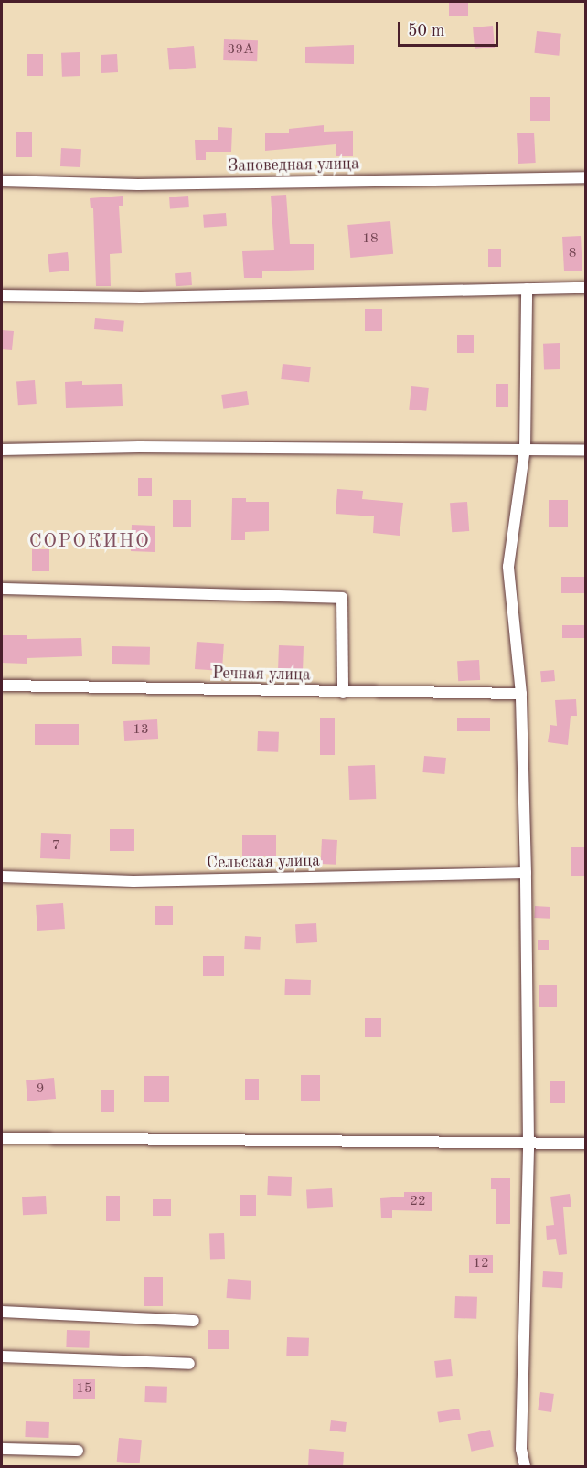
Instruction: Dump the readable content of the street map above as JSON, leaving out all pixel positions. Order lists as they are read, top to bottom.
{
  "streets": {
    "street": ["Заповедная улица", "Речная улица", "Сельская улица"]
  },
  "districts": ["СОРОКИНО"],
  "house_numbers": [
    "39А",
    "18",
    "8",
    "13",
    "7",
    "9",
    "22",
    "12",
    "15"
  ],
  "scale_bar": "50 m"
}
